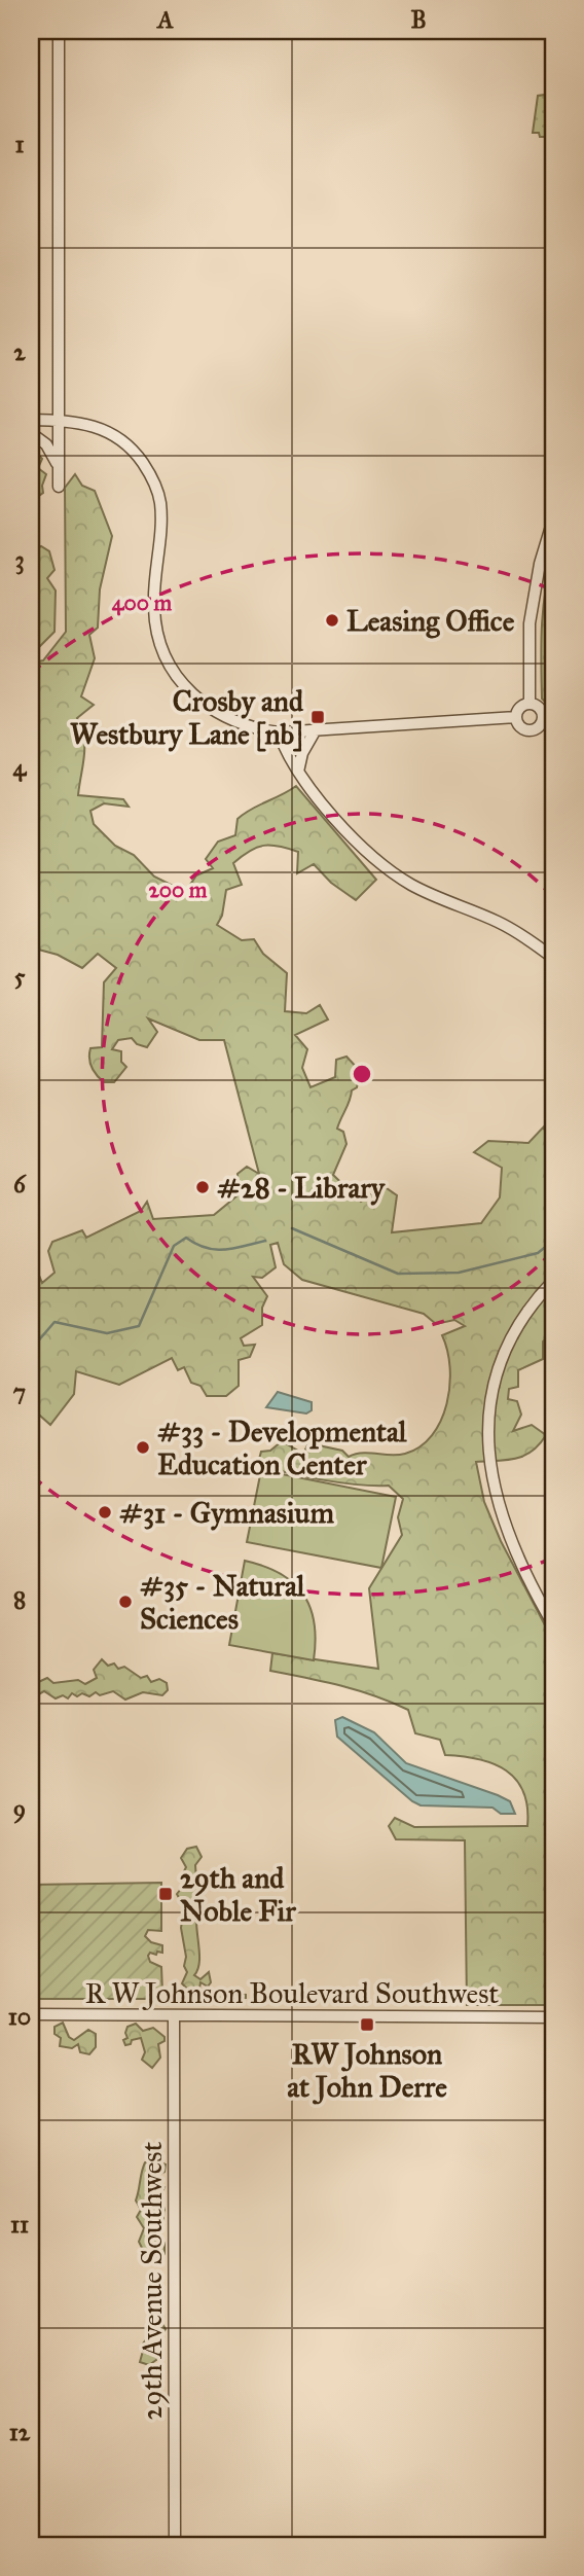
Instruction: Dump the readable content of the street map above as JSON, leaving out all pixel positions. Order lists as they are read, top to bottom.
{
  "streets": {
    "street": ["R W Johnson Boulevard Southwest", "29th Avenue Southwest"]
  },
  "crossings": [
    ["R W Johnson Boulevard Southwest", "29th Avenue Southwest"]
  ],
  "places": {
    "other": [
      "Leasing Office",
      "#28 - Library",
      "#33 - Developmental Education Center",
      "#31 - Gymnasium",
      "#35 - Natural Sciences"
    ],
    "transit": ["Crosby and Westbury Lane [nb]", "29th and Noble Fir", "RW Johnson at John Derre"]
  },
  "grid": {
    "columns": ["A", "B"],
    "rows": [
      "1",
      "2",
      "3",
      "4",
      "5",
      "6",
      "7",
      "8",
      "9",
      "10",
      "11",
      "12"
    ]
  },
  "rings": ["400 m", "200 m"]
}
